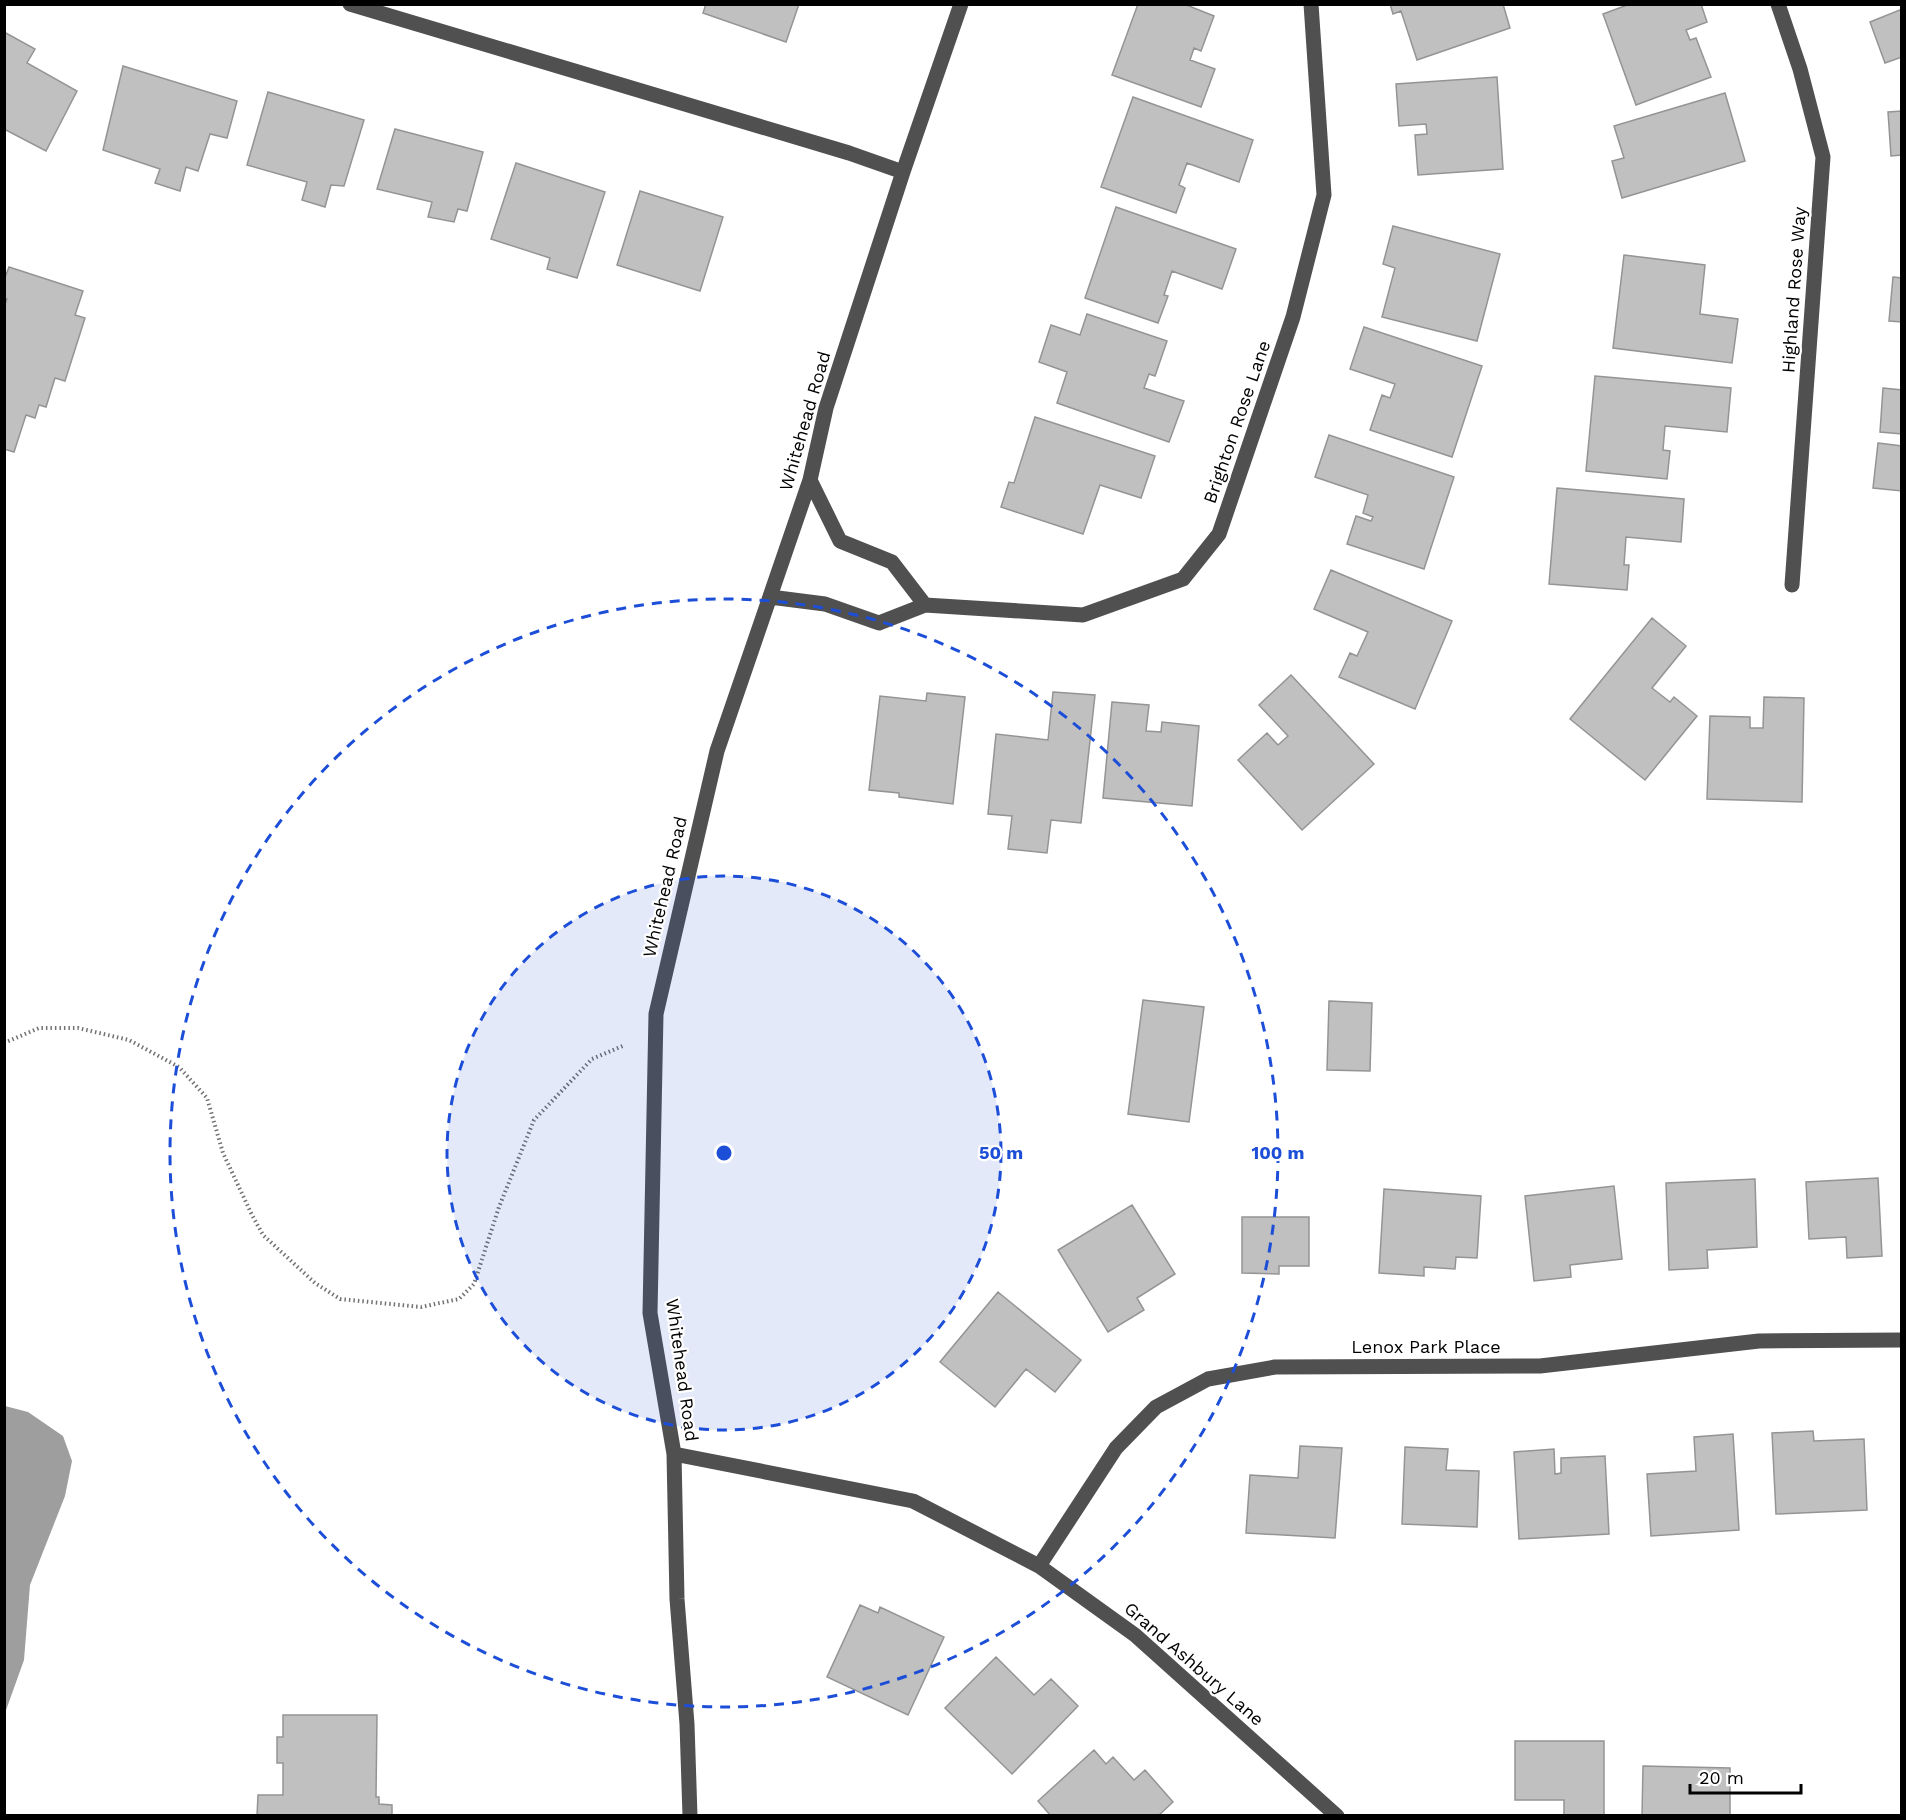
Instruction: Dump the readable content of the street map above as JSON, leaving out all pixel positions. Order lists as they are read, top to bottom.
{
  "streets": {
    "street": [
      "Highland Rose Way",
      "Whitehead Road",
      "Brighton Rose Lane",
      "Lenox Park Place",
      "Grand Ashbury Lane"
    ]
  },
  "crossings": [
    ["Whitehead Road", "Brighton Rose Lane"],
    ["Whitehead Road", "Grand Ashbury Lane"],
    ["Lenox Park Place", "Grand Ashbury Lane"]
  ],
  "scale_bar": "20 m",
  "rings": ["50 m", "100 m"]
}
